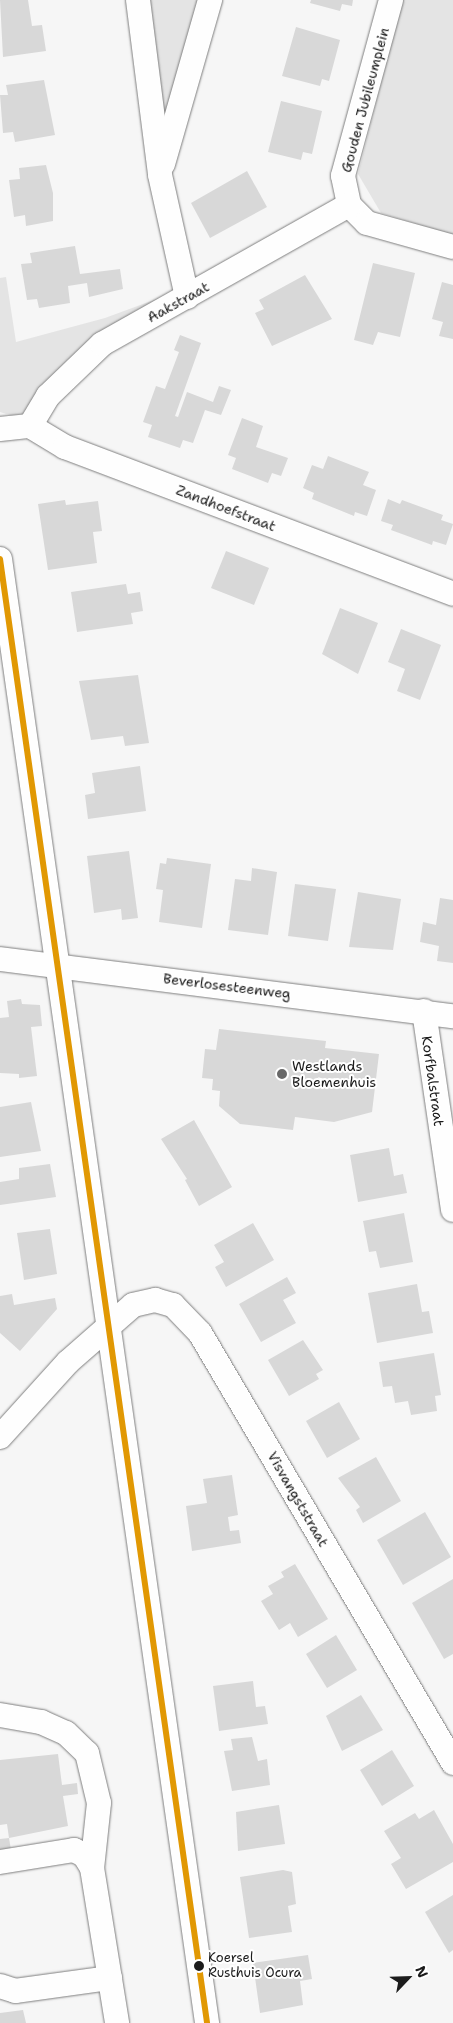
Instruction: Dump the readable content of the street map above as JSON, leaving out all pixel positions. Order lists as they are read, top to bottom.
{
  "streets": {
    "street": [
      "Gouden Jubileumplein",
      "Aakstraat",
      "Zandhoefstraat",
      "Beverlosesteenweg",
      "Korfbalstraat",
      "Visvangststraat"
    ]
  },
  "crossings": [
    ["Gouden Jubileumplein", "Aakstraat"],
    ["Aakstraat", "Zandhoefstraat"],
    ["Beverlosesteenweg", "Korfbalstraat"]
  ],
  "places": ["Westlands Bloemenhuis", "Koersel Rusthuis Ocura"],
  "north": "top right"
}
